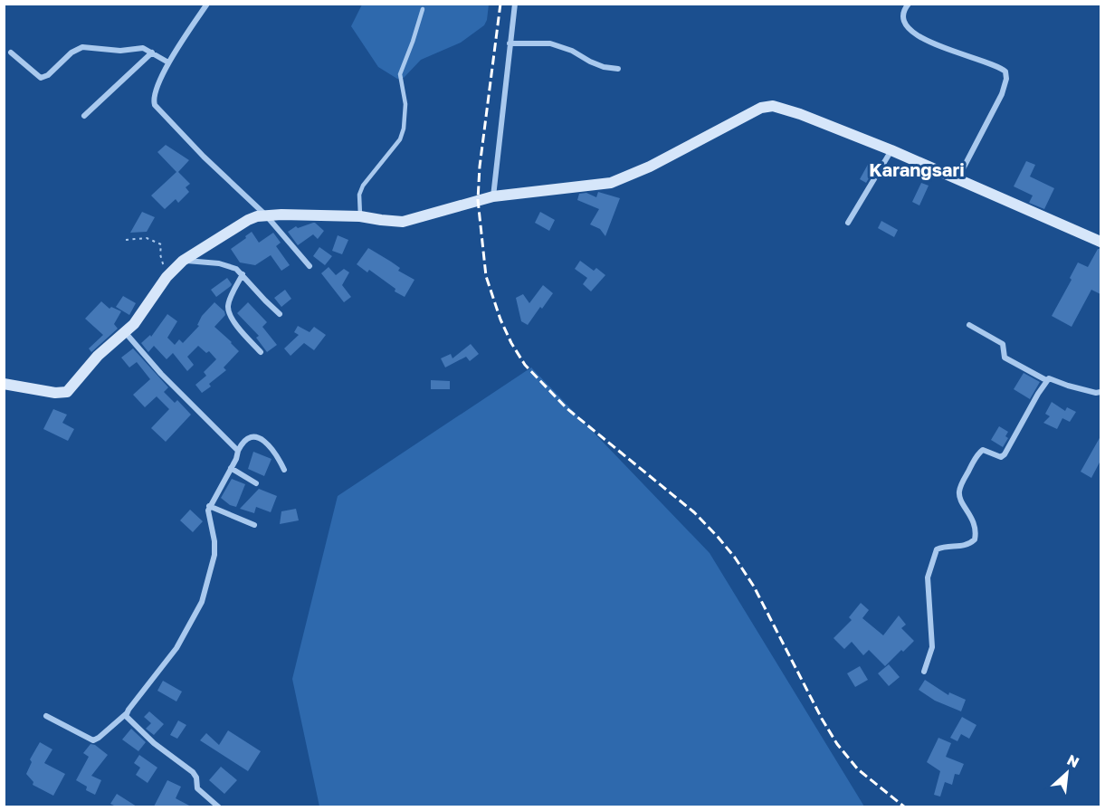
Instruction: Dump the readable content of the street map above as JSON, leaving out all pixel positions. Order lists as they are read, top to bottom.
{
  "districts": ["Karangsari"],
  "north": "top right"
}
